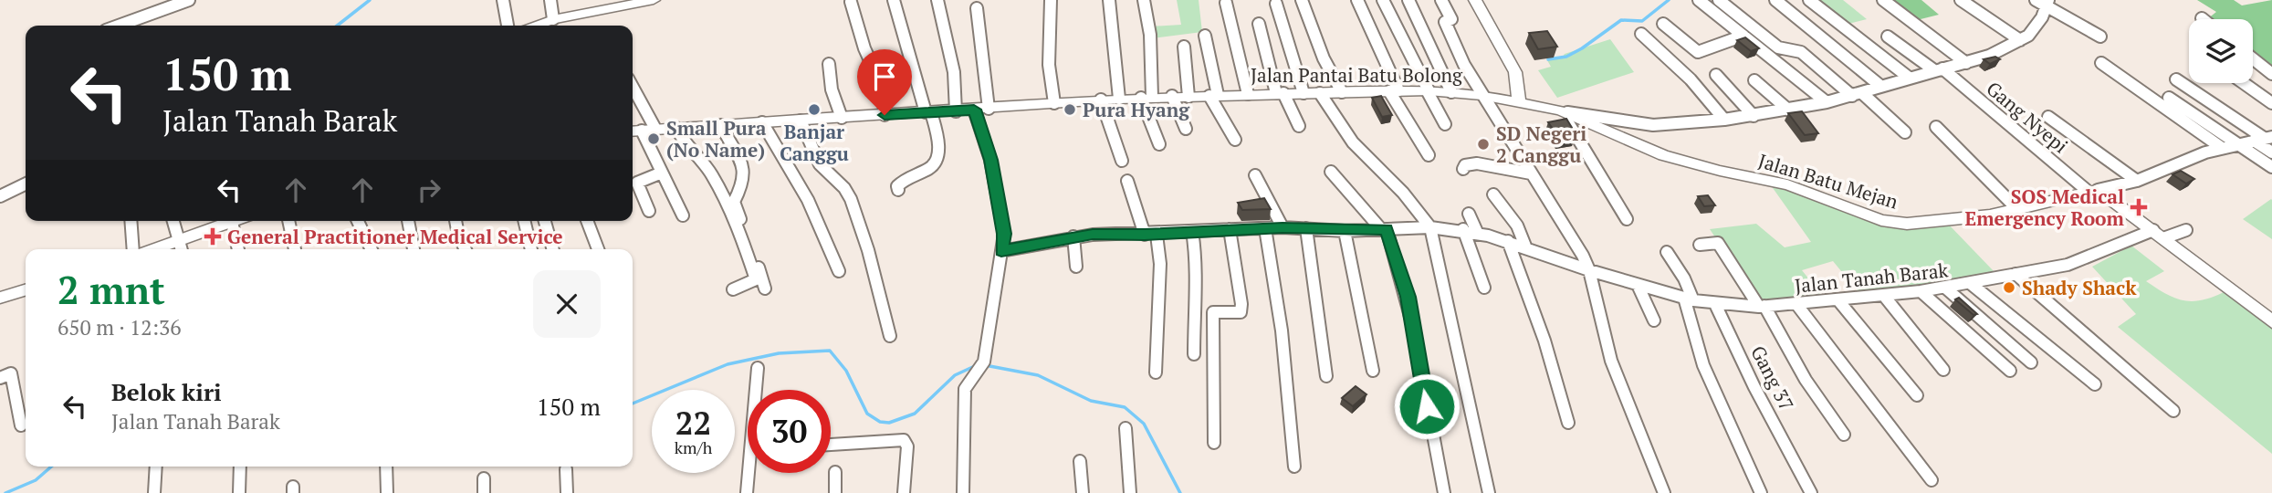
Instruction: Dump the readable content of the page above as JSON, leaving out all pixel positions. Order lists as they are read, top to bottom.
{
  "streets": {
    "street": [
      "Jalan Pantai Batu Bolong",
      "Gang Nyepi",
      "Jalan Batu Mejan",
      "Jalan Tanah Barak",
      "Gang 37"
    ]
  },
  "crossings": [
    ["Jalan Pantai Batu Bolong", "Jalan Batu Mejan"],
    ["Gang Nyepi", "Jalan Batu Mejan"],
    ["Jalan Tanah Barak", "Gang 37"]
  ],
  "places": {
    "other": [
      "Banjar Canggu",
      "Pura Hyang",
      "Small Pura (No Name)",
      "SD Negeri 2 Canggu",
      "Shady Shack"
    ],
    "health": ["SOS Medical Emergency Room", "General Practitioner Medical Service"]
  },
  "page": {
    "turn": ["150 m", "Jalan Tanah Barak"],
    "heading": ["2 mnt", "650 m · 12:36"],
    "list": [
      {
        "name": "Belok kiri",
        "note": "Jalan Tanah Barak",
        "value": "150 m"
      }
    ],
    "speed": "22 km/h",
    "limit": "30"
  }
}
